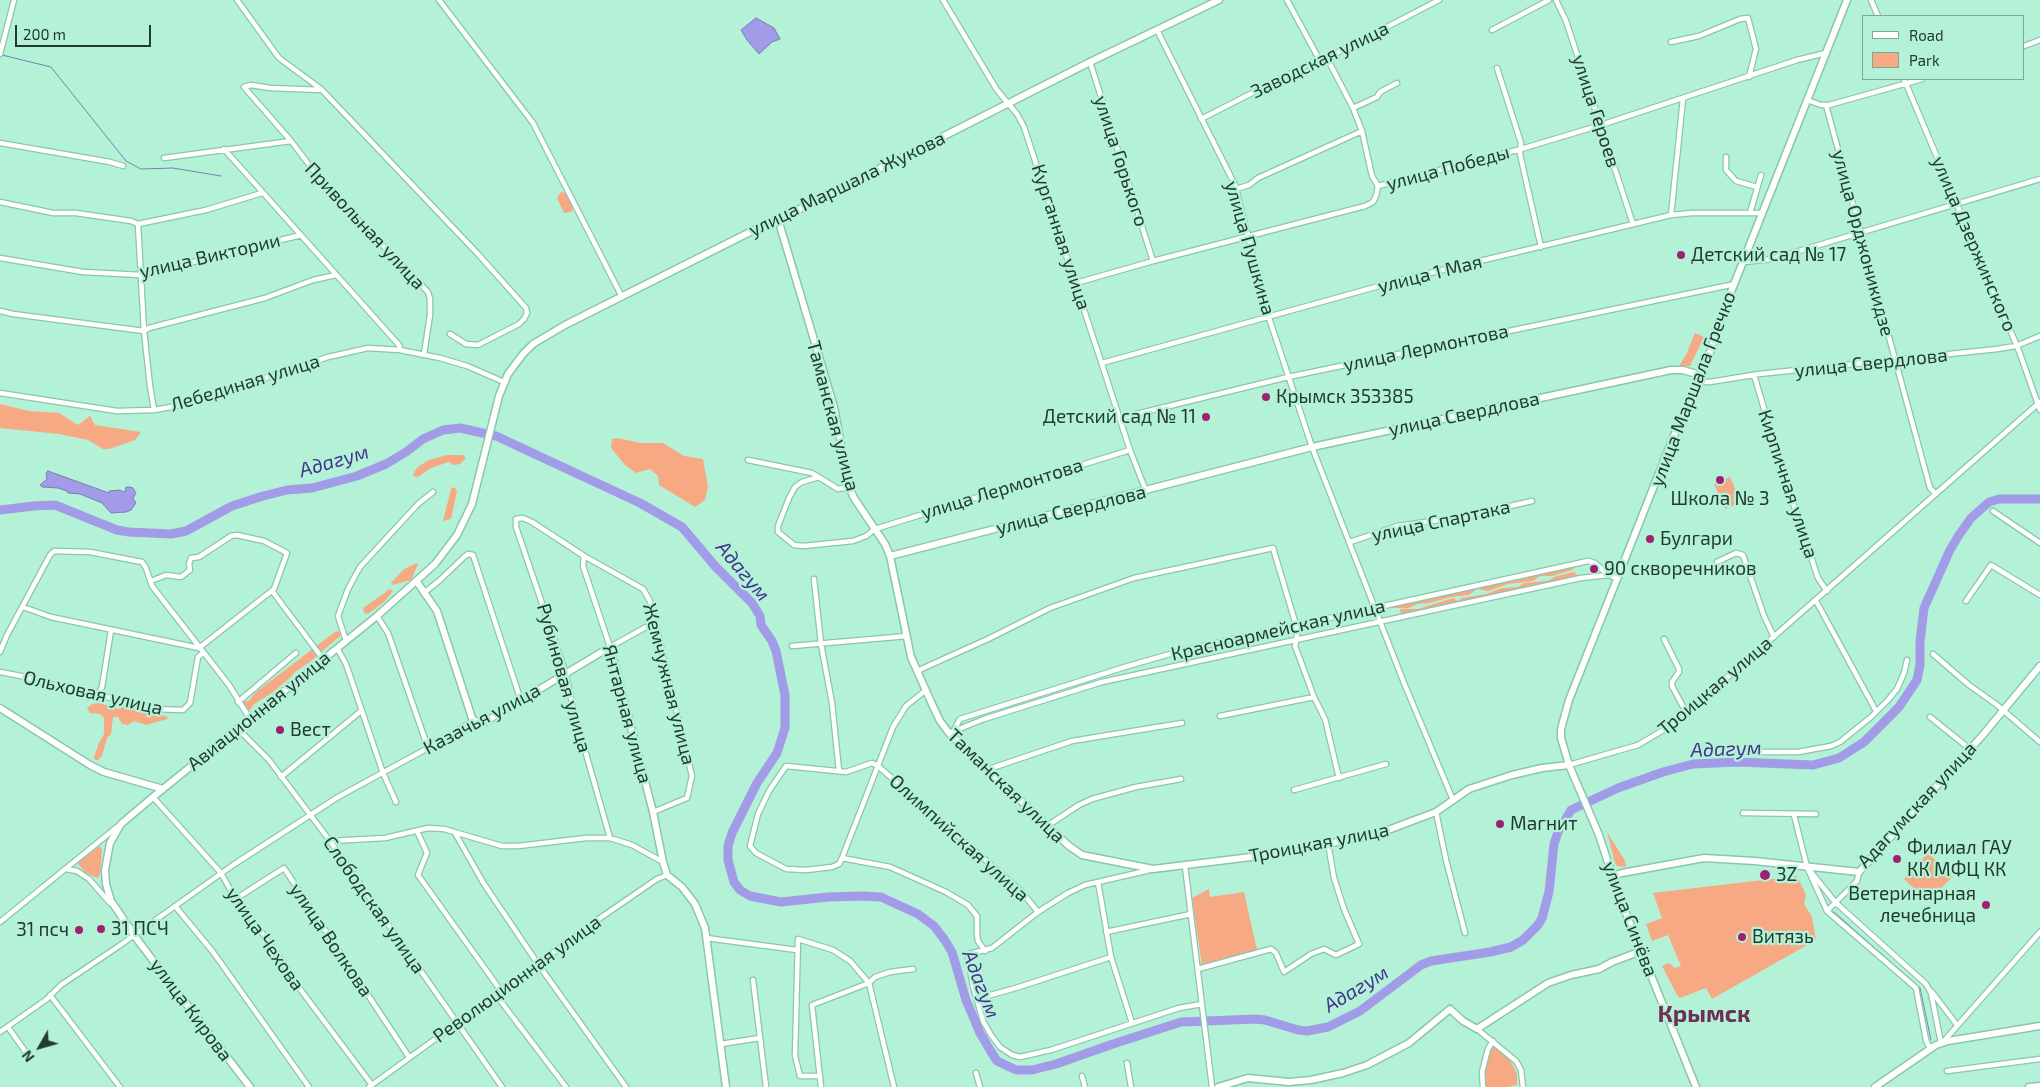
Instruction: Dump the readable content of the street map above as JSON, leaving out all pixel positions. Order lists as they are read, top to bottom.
{
  "streets": {
    "main road": [
      "улица Маршала Жукова",
      "улица Свердлова",
      "улица Маршала Гречко",
      "Таманская улица",
      "Троицкая улица",
      "Авиационная улица",
      "Янтарная улица",
      "Казачья улица",
      "Адагумская улица",
      "улица Синёва",
      "улица Кирова"
    ],
    "street": [
      "Заводская улица",
      "улица Героев",
      "улица Горького",
      "улица Победы",
      "Привольная улица",
      "Курганная улица",
      "улица Орджоникидзе",
      "улица Дзержинского",
      "улица Пушкина",
      "улица Виктории",
      "улица 1 Мая",
      "улица Лермонтова",
      "Лебединая улица",
      "Кирпичная улица",
      "улица Спартака",
      "Красноармейская улица",
      "Рубиновая улица",
      "Жемчужная улица",
      "Ольховая улица",
      "Олимпийская улица",
      "Слободская улица",
      "улица Чехова",
      "улица Волкова",
      "Революционная улица"
    ]
  },
  "crossings": [
    ["Заводская улица", "улица Пушкина"],
    ["улица Героев", "улица Победы"],
    ["улица Героев", "улица 1 Мая"],
    ["улица Горького", "улица Победы"],
    ["улица Горького", "улица Маршала Жукова"],
    ["улица Победы", "Курганная улица"],
    ["улица Победы", "улица Пушкина"],
    ["улица Победы", "улица Маршала Гречко"],
    ["улица Маршала Жукова", "Курганная улица"],
    ["улица Маршала Жукова", "улица Пушкина"],
    ["улица Маршала Жукова", "Лебединая улица"],
    ["улица Маршала Жукова", "Таманская улица"],
    ["улица Маршала Жукова", "Авиационная улица"],
    ["Привольная улица", "Лебединая улица"],
    ["Курганная улица", "улица 1 Мая"],
    ["Курганная улица", "улица Лермонтова"],
    ["Курганная улица", "улица Свердлова"],
    ["улица Орджоникидзе", "улица Свердлова"],
    ["улица Орджоникидзе", "Троицкая улица"],
    ["улица Дзержинского", "улица Свердлова"],
    ["улица Дзержинского", "Троицкая улица"],
    ["улица Пушкина", "улица 1 Мая"],
    ["улица Пушкина", "улица Лермонтова"],
    ["улица Пушкина", "улица Свердлова"],
    ["улица Пушкина", "улица Спартака"],
    ["улица Пушкина", "Красноармейская улица"],
    ["улица Пушкина", "Троицкая улица"],
    ["улица 1 Мая", "улица Маршала Гречко"],
    ["улица Лермонтова", "улица Маршала Гречко"],
    ["улица Лермонтова", "Таманская улица"],
    ["улица Свердлова", "улица Маршала Гречко"],
    ["улица Свердлова", "Таманская улица"],
    ["улица Свердлова", "Кирпичная улица"],
    ["улица Маршала Гречко", "Красноармейская улица"],
    ["улица Маршала Гречко", "Троицкая улица"],
    ["улица Маршала Гречко", "улица Синёва"],
    ["Таманская улица", "Красноармейская улица"],
    ["Таманская улица", "Троицкая улица"],
    ["Кирпичная улица", "Троицкая улица"],
    ["Рубиновая улица", "Жемчужная улица"],
    ["Рубиновая улица", "Казачья улица"],
    ["Жемчужная улица", "Янтарная улица"],
    ["Жемчужная улица", "Казачья улица"],
    ["Троицкая улица", "Олимпийская улица"],
    ["Авиационная улица", "Слободская улица"],
    ["Авиационная улица", "улица Чехова"],
    ["Авиационная улица", "улица Кирова"],
    ["Янтарная улица", "Казачья улица"],
    ["Янтарная улица", "Революционная улица"],
    ["Казачья улица", "Слободская улица"],
    ["Казачья улица", "улица Чехова"],
    ["Казачья улица", "улица Кирова"],
    ["Адагумская улица", "улица Синёва"],
    ["Слободская улица", "Революционная улица"],
    ["улица Чехова", "улица Волкова"],
    ["улица Чехова", "Революционная улица"],
    ["улица Волкова", "Революционная улица"]
  ],
  "districts": ["Крымск"],
  "water": ["Адагум"],
  "places": [
    "Детский сад № 17",
    "Крымск 353385",
    "Детский сад № 11",
    "Школа № 3",
    "Булгари",
    "90 скворечников",
    "Вест",
    "Магнит",
    "Филиал ГАУ КК МФЦ КК",
    "3Z",
    "Ветеринарная лечебница",
    "31 ПСЧ",
    "31 псч",
    "Витязь"
  ],
  "legend": ["Road", "Park"],
  "scale_bar": "200 m",
  "north": "bottom left"
}
